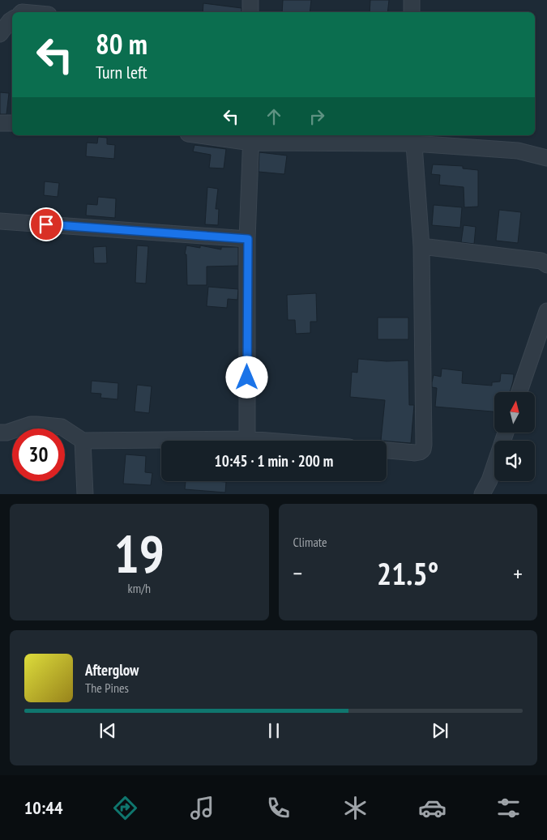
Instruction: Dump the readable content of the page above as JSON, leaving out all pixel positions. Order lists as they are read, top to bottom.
{
  "north": "top",
  "page": {
    "turn": ["80 m", "Turn left"],
    "limit": "30",
    "trip": "10:45 · 1 min · 200 m",
    "tile": [
      ["19", "km/h"],
      "Climate"
    ],
    "heat": ["−", "21.5°", "+"],
    "song": ["Afterglow", "The Pines"],
    "tabs": "10:44"
  }
}
